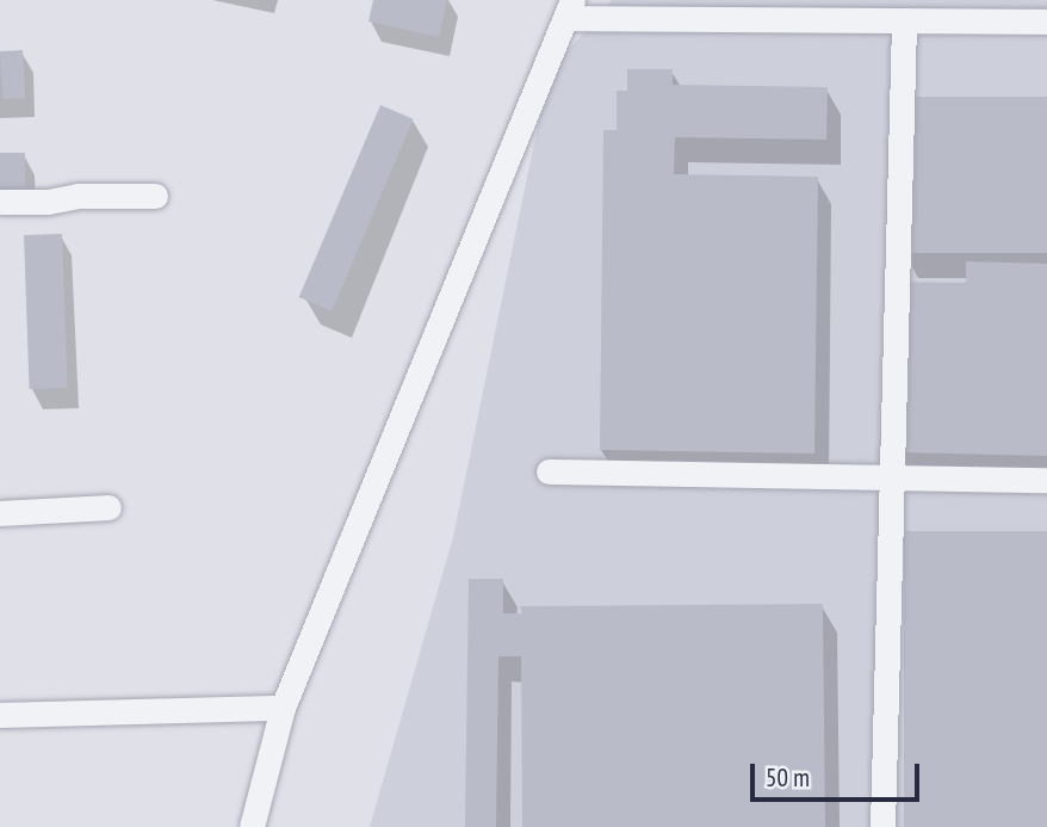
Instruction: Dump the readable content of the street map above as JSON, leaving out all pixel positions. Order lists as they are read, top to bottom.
{
  "scale_bar": "50 m"
}
